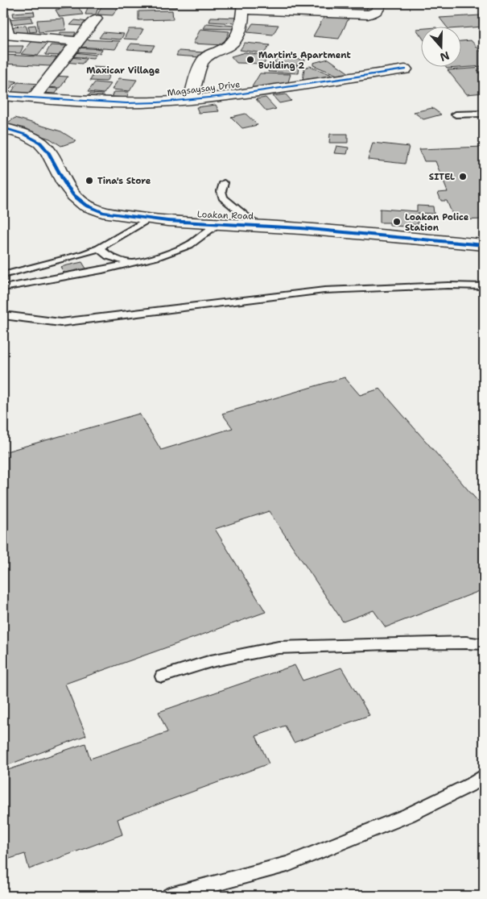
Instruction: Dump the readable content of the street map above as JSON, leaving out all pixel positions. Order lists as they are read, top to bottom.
{
  "streets": {
    "street": ["Magsaysay Drive", "Loakan Road"]
  },
  "districts": ["Maxicar Village"],
  "places": [
    "Martin's Apartment Building 2",
    "SITEL",
    "Tina's Store",
    "Loakan Police Station"
  ],
  "north": "bottom"
}
